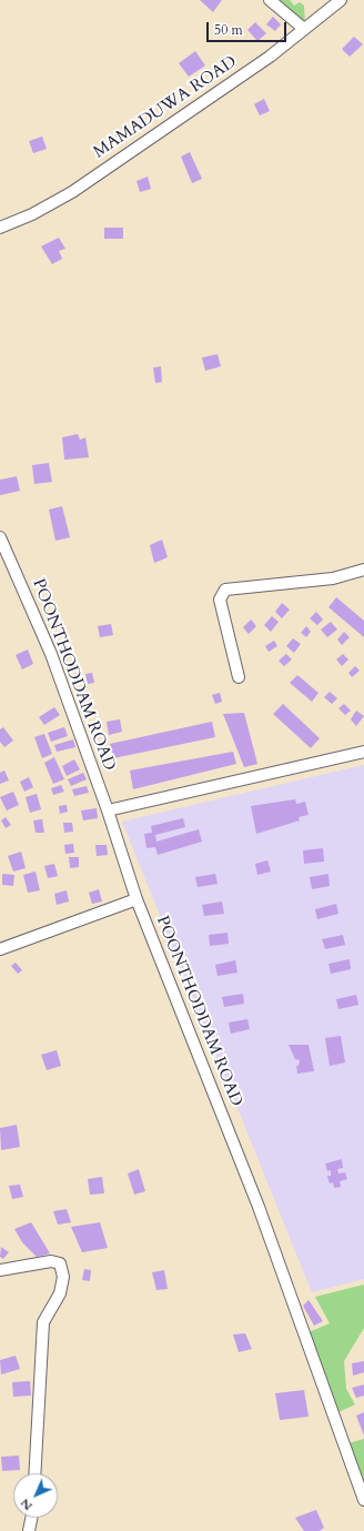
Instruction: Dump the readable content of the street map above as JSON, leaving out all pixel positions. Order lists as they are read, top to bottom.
{
  "streets": {
    "street": ["MAMADUWA ROAD", "POONTHODDAM ROAD"]
  },
  "scale_bar": "50 m",
  "north": "bottom left"
}
